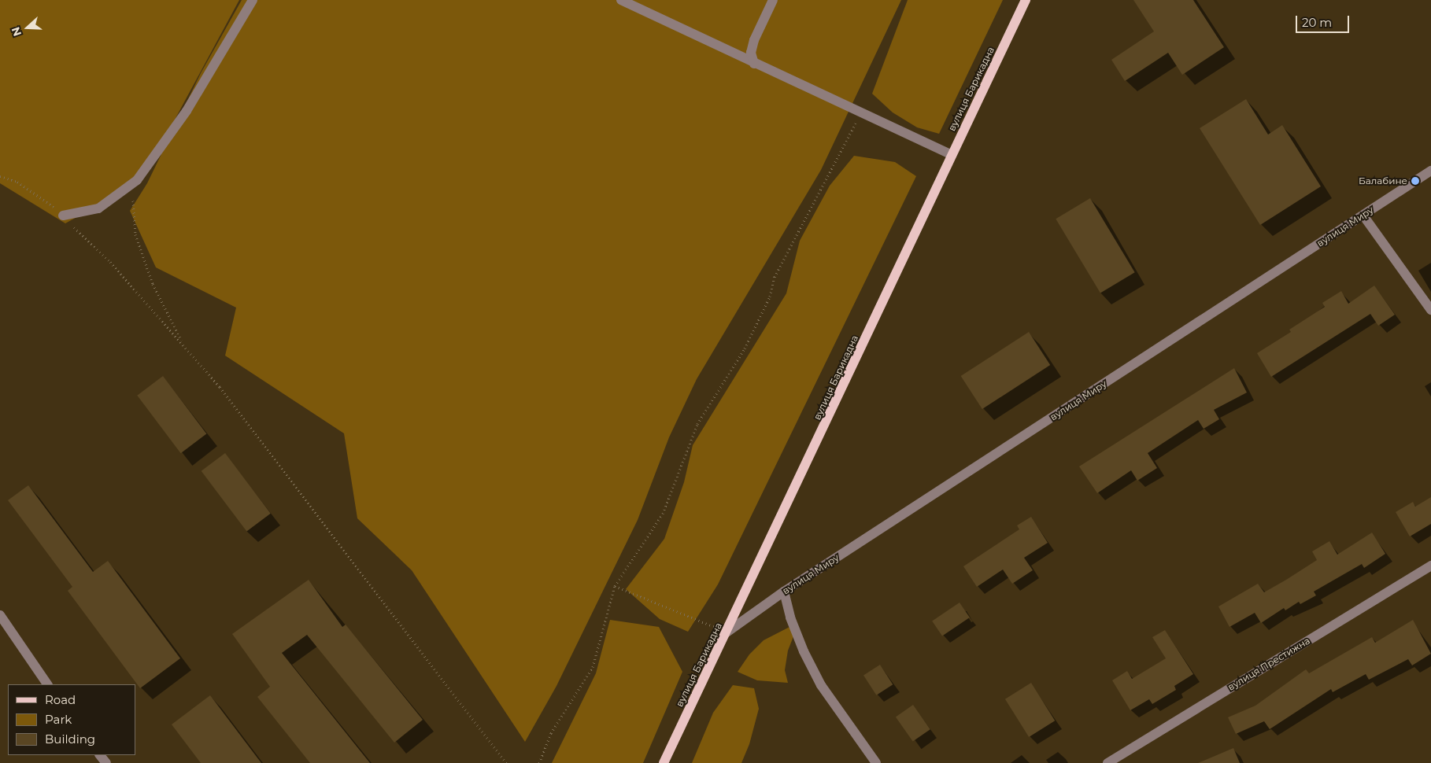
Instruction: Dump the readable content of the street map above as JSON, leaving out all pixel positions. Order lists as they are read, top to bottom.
{
  "streets": {
    "main road": ["вулиця Барикадна"],
    "street": ["вулиця Миру", "вулиця Престижна"]
  },
  "crossings": [
    ["вулиця Барикадна", "вулиця Миру"]
  ],
  "places": ["Балабине"],
  "legend": ["Road", "Park", "Building"],
  "scale_bar": "20 m",
  "north": "left"
}
